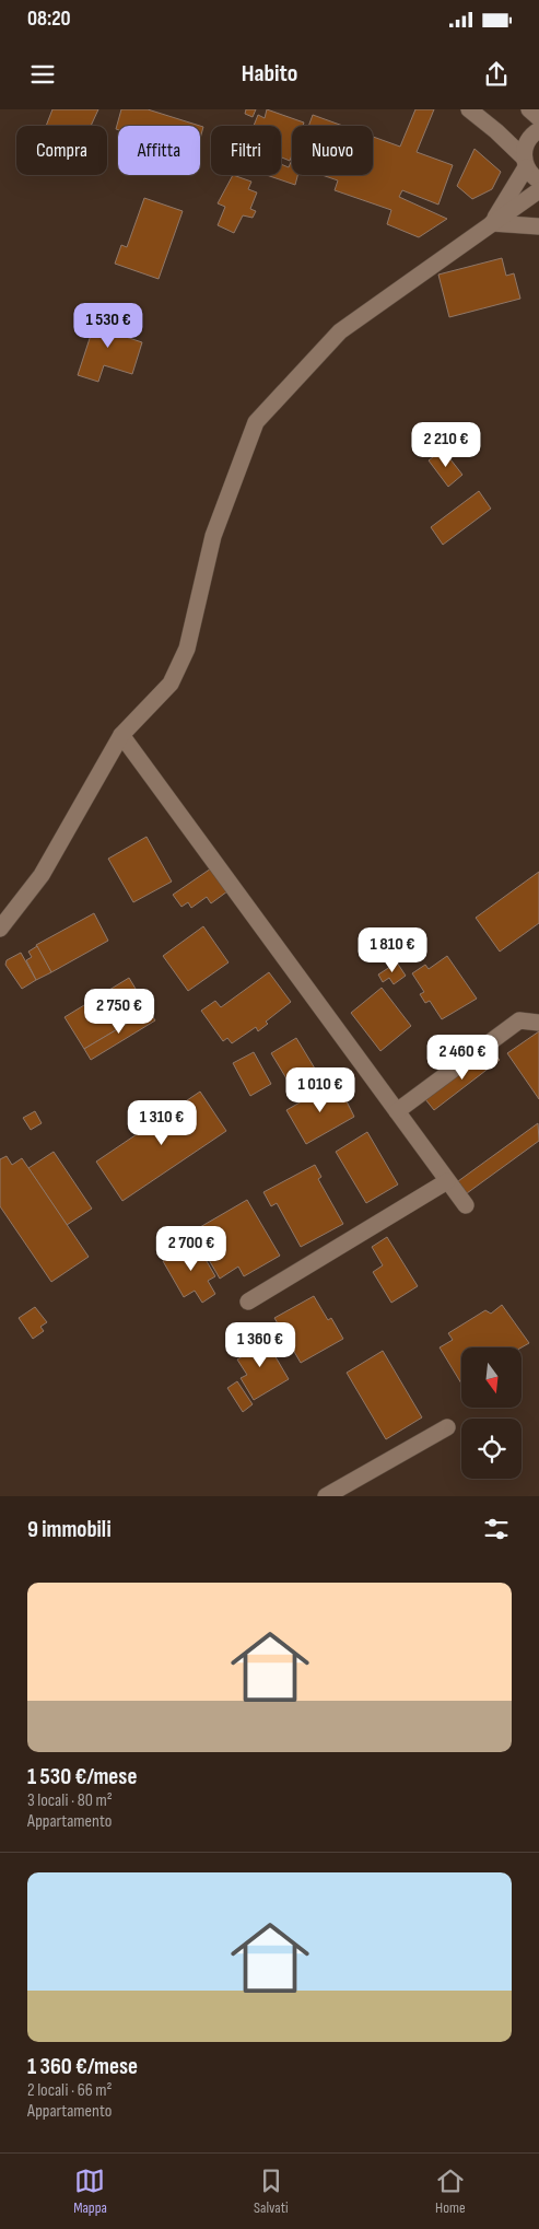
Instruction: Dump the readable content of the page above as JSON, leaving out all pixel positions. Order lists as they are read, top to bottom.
{
  "north": "bottom",
  "page": {
    "status": "08:20",
    "header": "Habito",
    "chip": [
      "Compra",
      "Affitta",
      "Filtri",
      "Nuovo"
    ],
    "price": [
      "1 530 €",
      "2 210 €",
      "1 810 €",
      "2 750 €",
      "2 460 €",
      "1 010 €",
      "1 310 €",
      "2 700 €",
      "1 360 €"
    ],
    "heading": "9 immobili",
    "list": [
      {
        "name": "1 530 €/mese",
        "note": "3 locali · 80 m² · Appartamento"
      },
      {
        "name": "1 360 €/mese",
        "note": "2 locali · 66 m² · Appartamento"
      }
    ],
    "tabs": ["Mappa", "Salvati", "Home"]
  }
}
